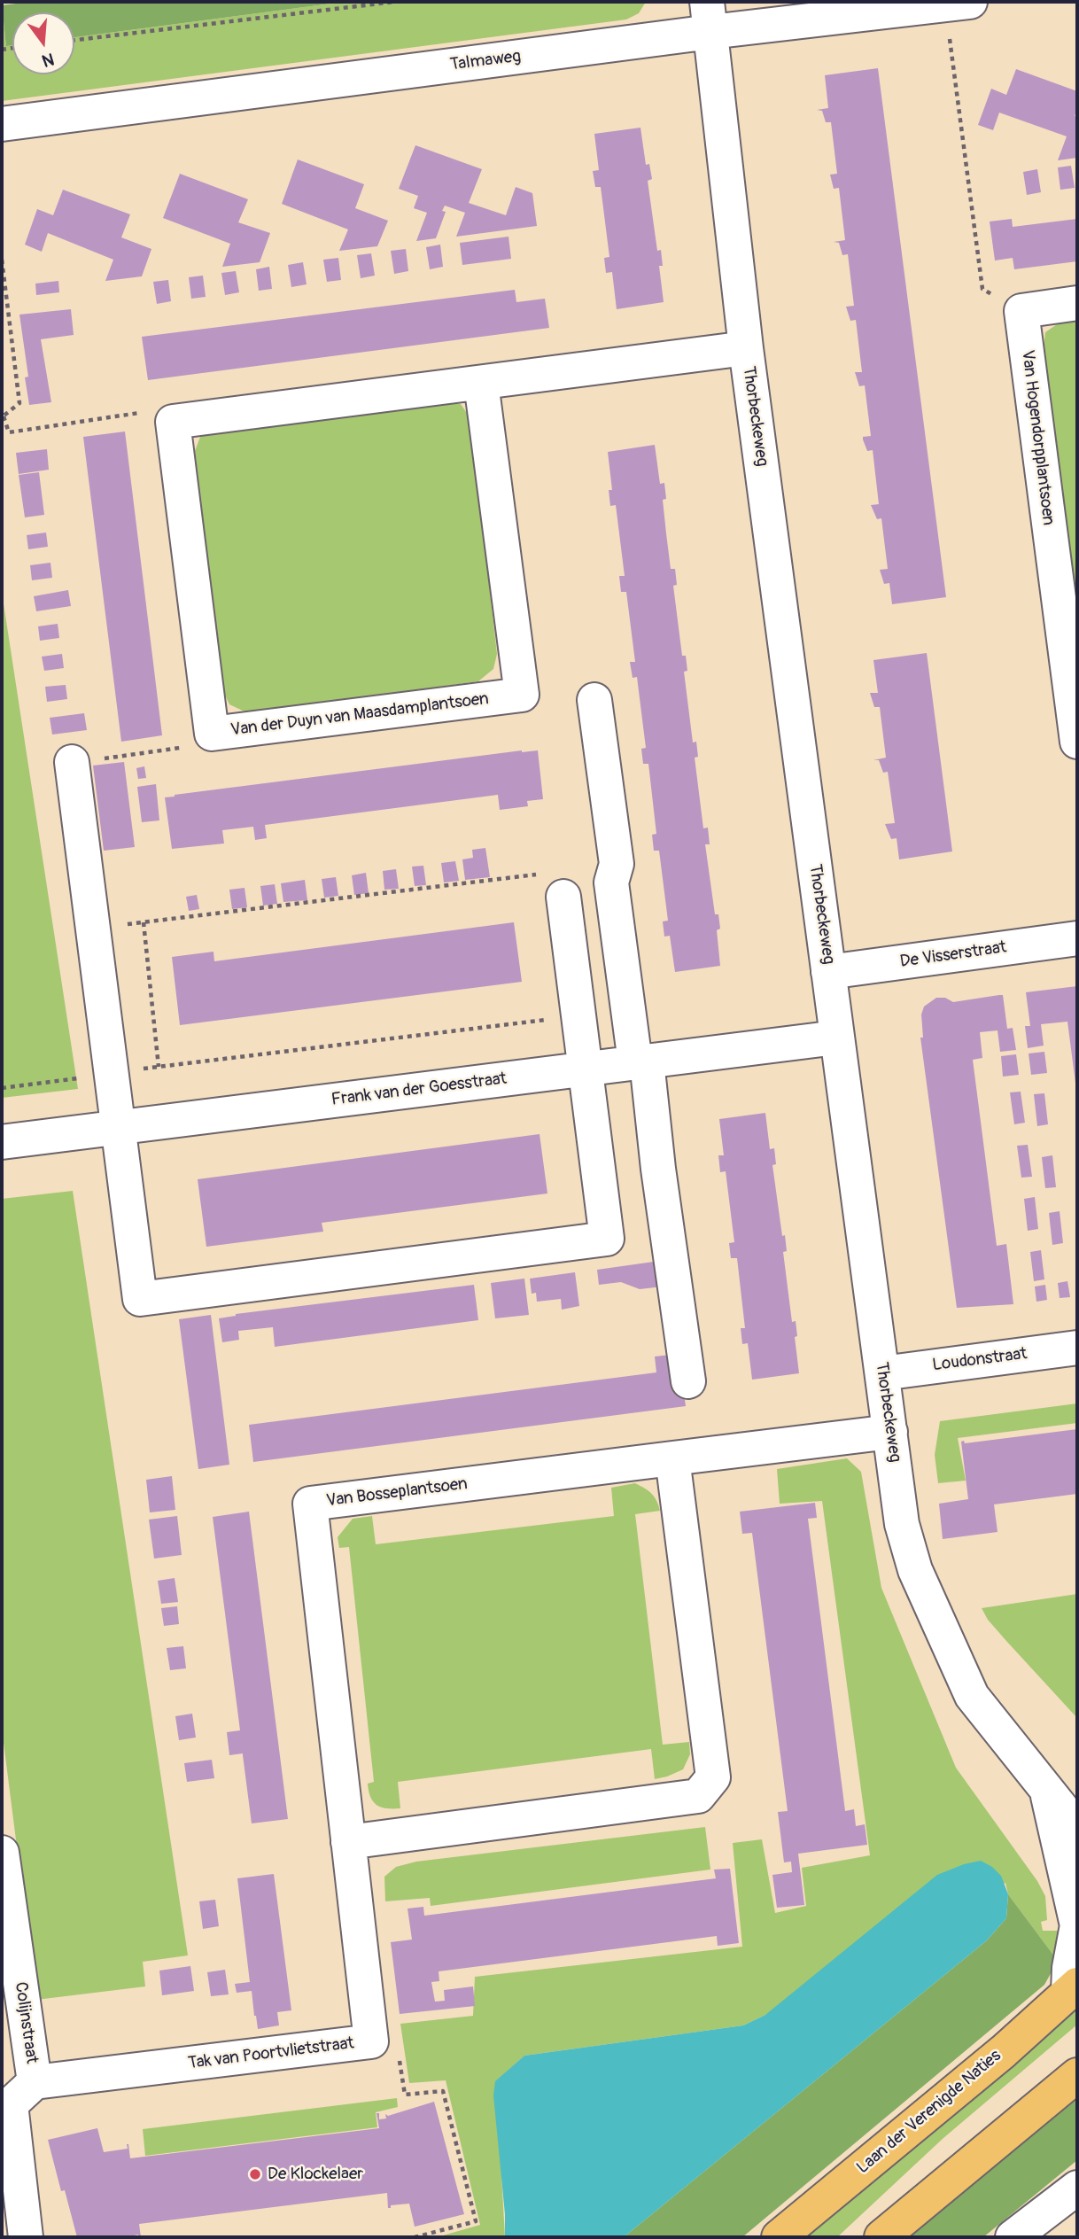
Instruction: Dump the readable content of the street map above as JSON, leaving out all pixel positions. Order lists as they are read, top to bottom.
{
  "streets": {
    "main road": ["Laan der Verenigde Naties"],
    "street": [
      "Talmaweg",
      "Thorbeckeweg",
      "Van Hogendorpplantsoen",
      "Van der Duyn van Maasdamplantsoen",
      "De Visserstraat",
      "Frank van der Goesstraat",
      "Loudonstraat",
      "Van Bosseplantsoen",
      "Colijnstraat",
      "Tak van Poortvlietstraat"
    ]
  },
  "crossings": [
    ["Talmaweg", "Thorbeckeweg"],
    ["Thorbeckeweg", "De Visserstraat"],
    ["Thorbeckeweg", "Frank van der Goesstraat"],
    ["Thorbeckeweg", "Loudonstraat"],
    ["Thorbeckeweg", "Van Bosseplantsoen"],
    ["Van Bosseplantsoen", "Tak van Poortvlietstraat"],
    ["Colijnstraat", "Tak van Poortvlietstraat"]
  ],
  "places": ["De Klockelaer"],
  "north": "bottom"
}
